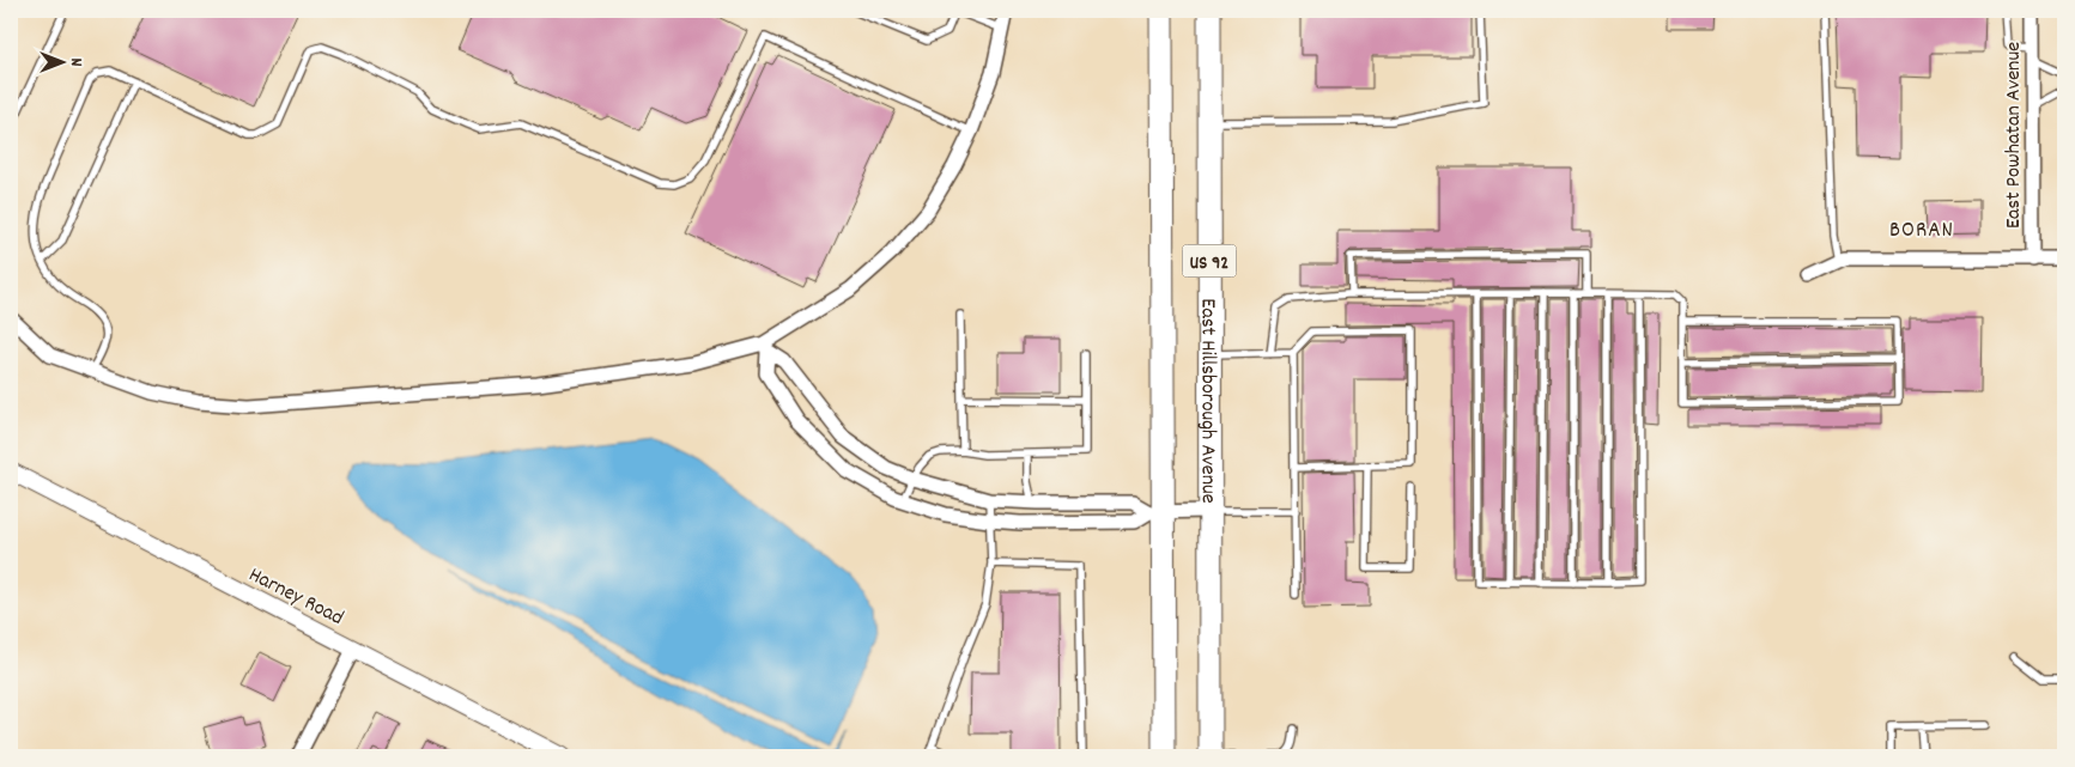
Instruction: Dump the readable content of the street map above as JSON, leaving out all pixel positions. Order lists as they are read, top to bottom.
{
  "streets": {
    "main road": ["US 92", "East Hillsborough Avenue"],
    "street": ["East Powhatan Avenue", "Harney Road"]
  },
  "districts": ["BORAN"],
  "north": "right"
}
